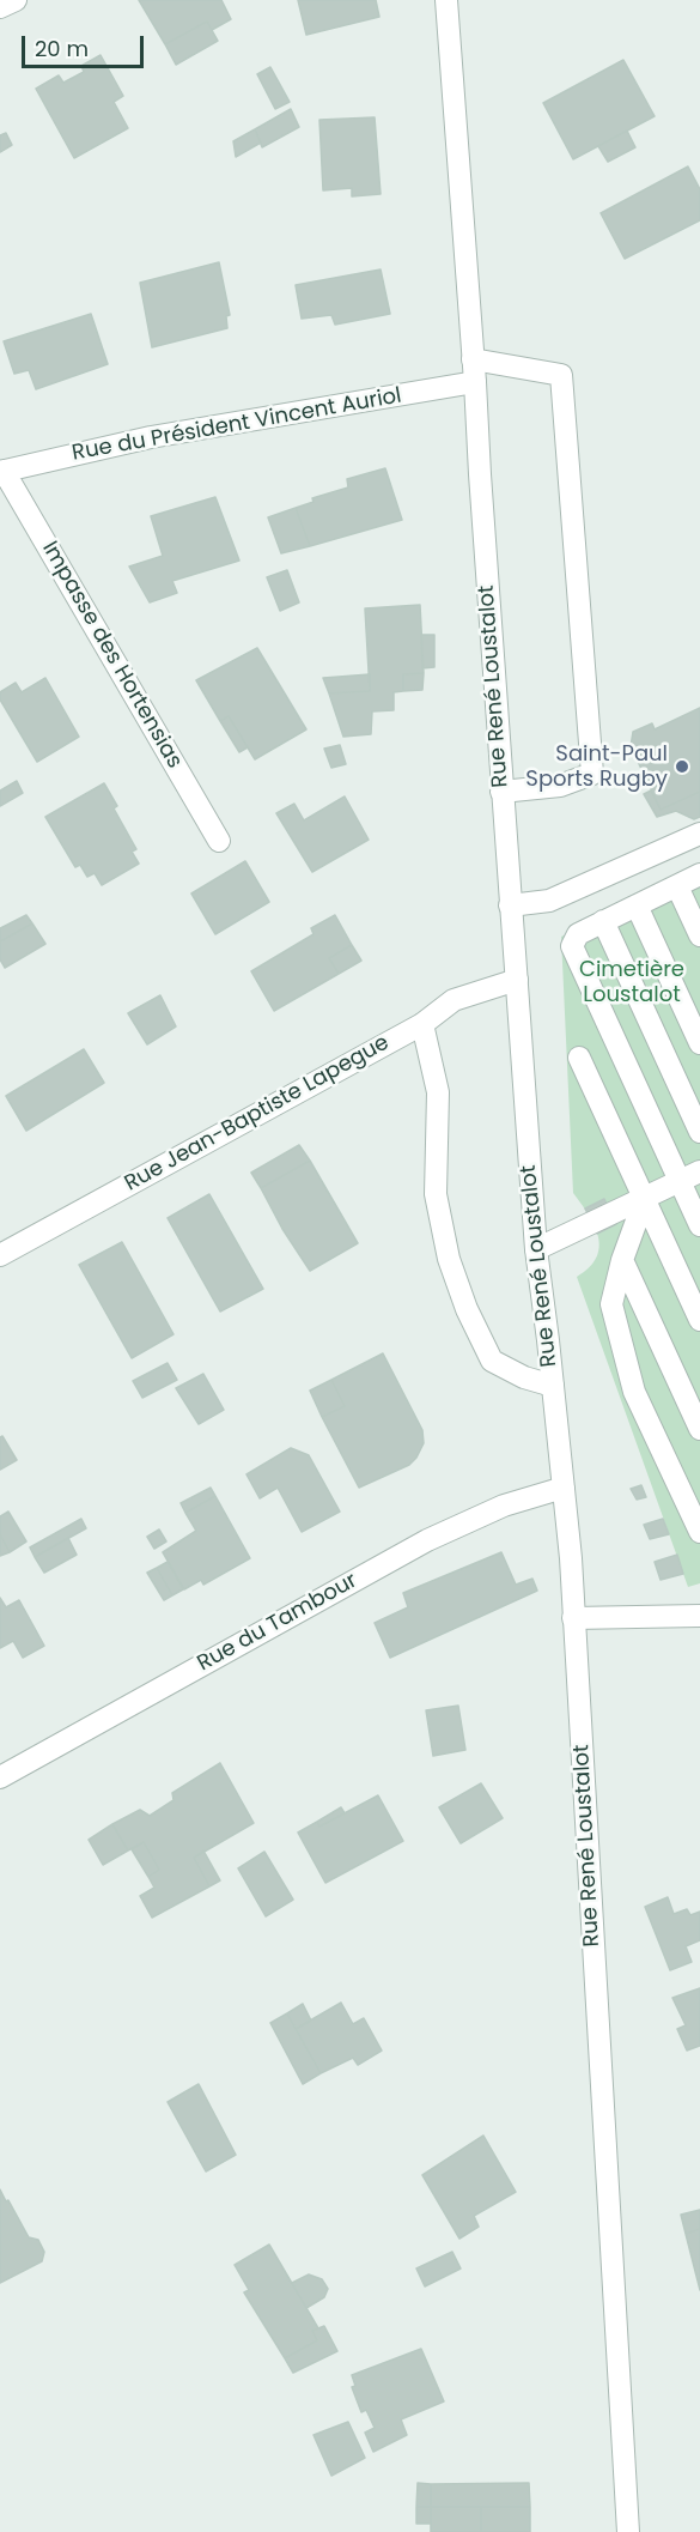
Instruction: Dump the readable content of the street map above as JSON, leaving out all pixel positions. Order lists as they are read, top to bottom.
{
  "streets": {
    "street": [
      "Rue du Président Vincent Auriol",
      "Impasse des Hortensias",
      "Rue René Loustalot",
      "Rue Jean-Baptiste Lapegue",
      "Rue du Tambour"
    ]
  },
  "crossings": [
    ["Rue du Président Vincent Auriol", "Impasse des Hortensias"],
    ["Rue du Président Vincent Auriol", "Rue René Loustalot"],
    ["Rue René Loustalot", "Rue Jean-Baptiste Lapegue"],
    ["Rue René Loustalot", "Rue du Tambour"]
  ],
  "parks": ["Cimetière Loustalot"],
  "places": ["Saint-Paul Sports Rugby"],
  "scale_bar": "20 m"
}
